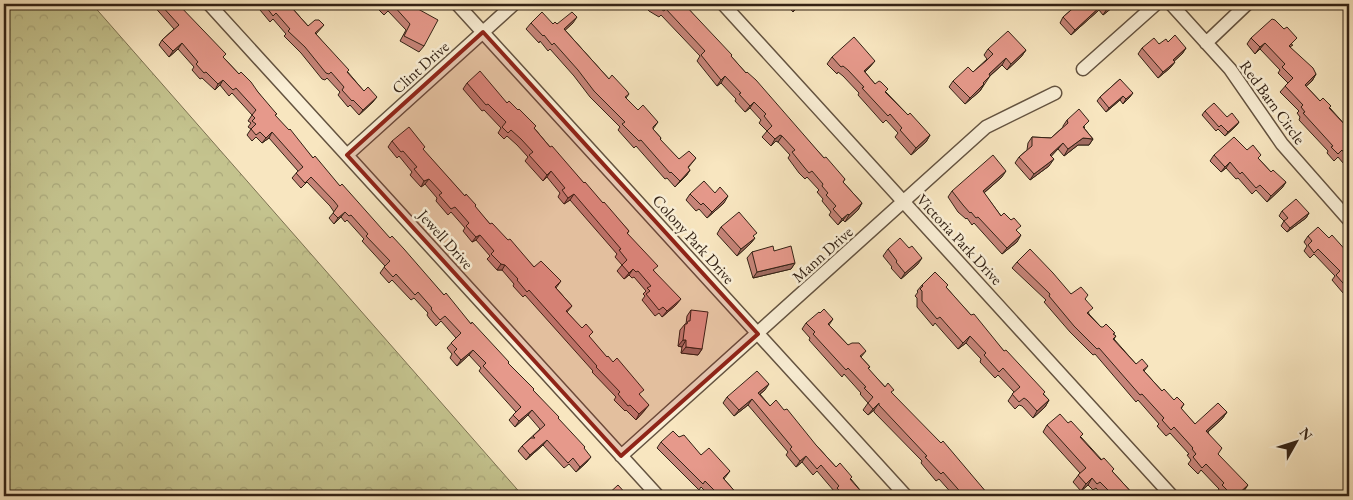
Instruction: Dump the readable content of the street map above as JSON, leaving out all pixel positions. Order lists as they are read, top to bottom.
{
  "streets": {
    "street": [
      "Clint Drive",
      "Red Barn Circle",
      "Jewell Drive",
      "Colony Park Drive",
      "Victoria Park Drive",
      "Mann Drive"
    ]
  },
  "crossings": [
    ["Clint Drive", "Jewell Drive"],
    ["Clint Drive", "Colony Park Drive"],
    ["Jewell Drive", "Mann Drive"],
    ["Colony Park Drive", "Mann Drive"],
    ["Victoria Park Drive", "Mann Drive"]
  ],
  "north": "top right"
}
